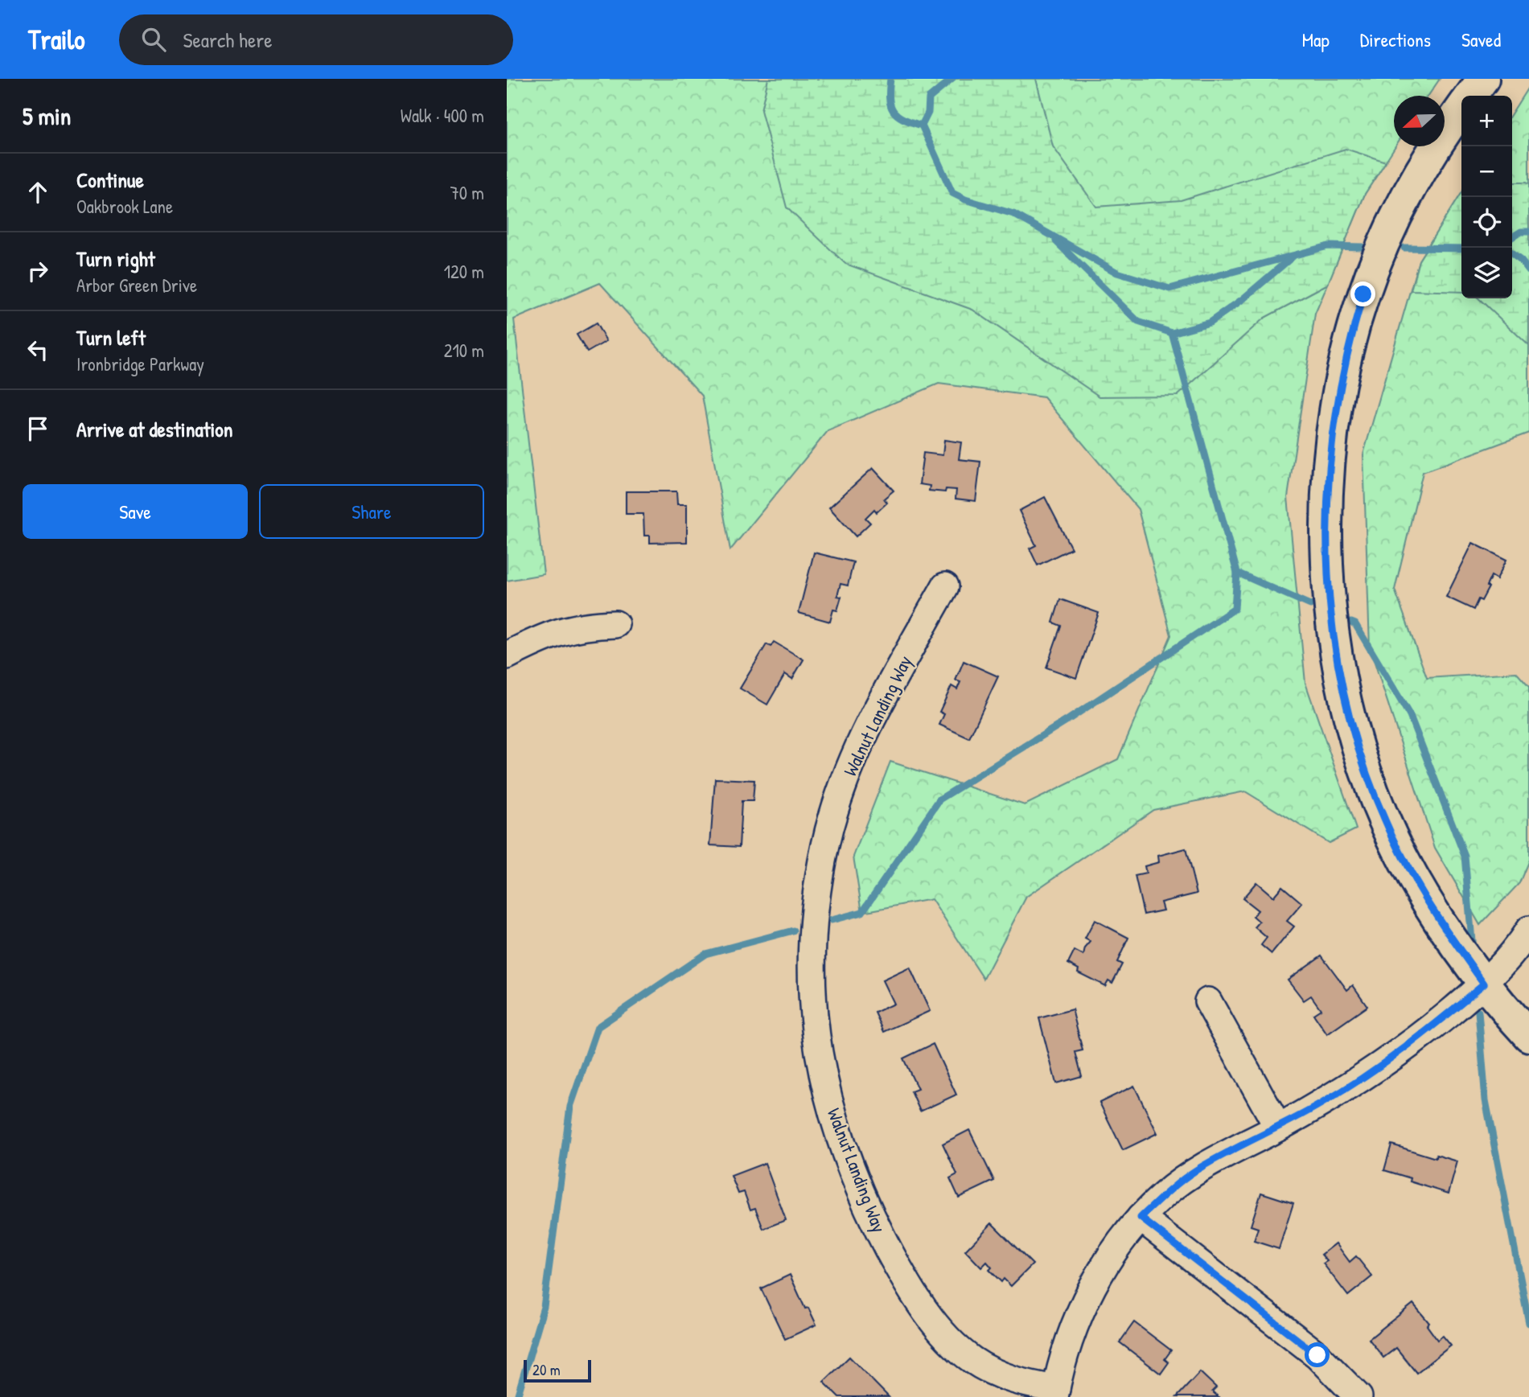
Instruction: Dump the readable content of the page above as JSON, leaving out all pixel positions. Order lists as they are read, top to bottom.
{
  "streets": {
    "street": ["Walnut Landing Way"]
  },
  "scale_bar": "20 m",
  "north": "left",
  "page": {
    "header": "Trailo",
    "search": "Search here",
    "nav": ["Map", "Directions", "Saved"],
    "heading": ["5 min", "Walk · 400 m"],
    "map_buttons": ["+", "−"],
    "list": [
      ["Continue", "Oakbrook Lane", "70 m"],
      ["Turn right", "Arbor Green Drive", "120 m"],
      ["Turn left", "Ironbridge Parkway", "210 m"],
      "Arrive at destination"
    ],
    "buttons": ["Save", "Share"],
    "scale": "20 m"
  }
}
